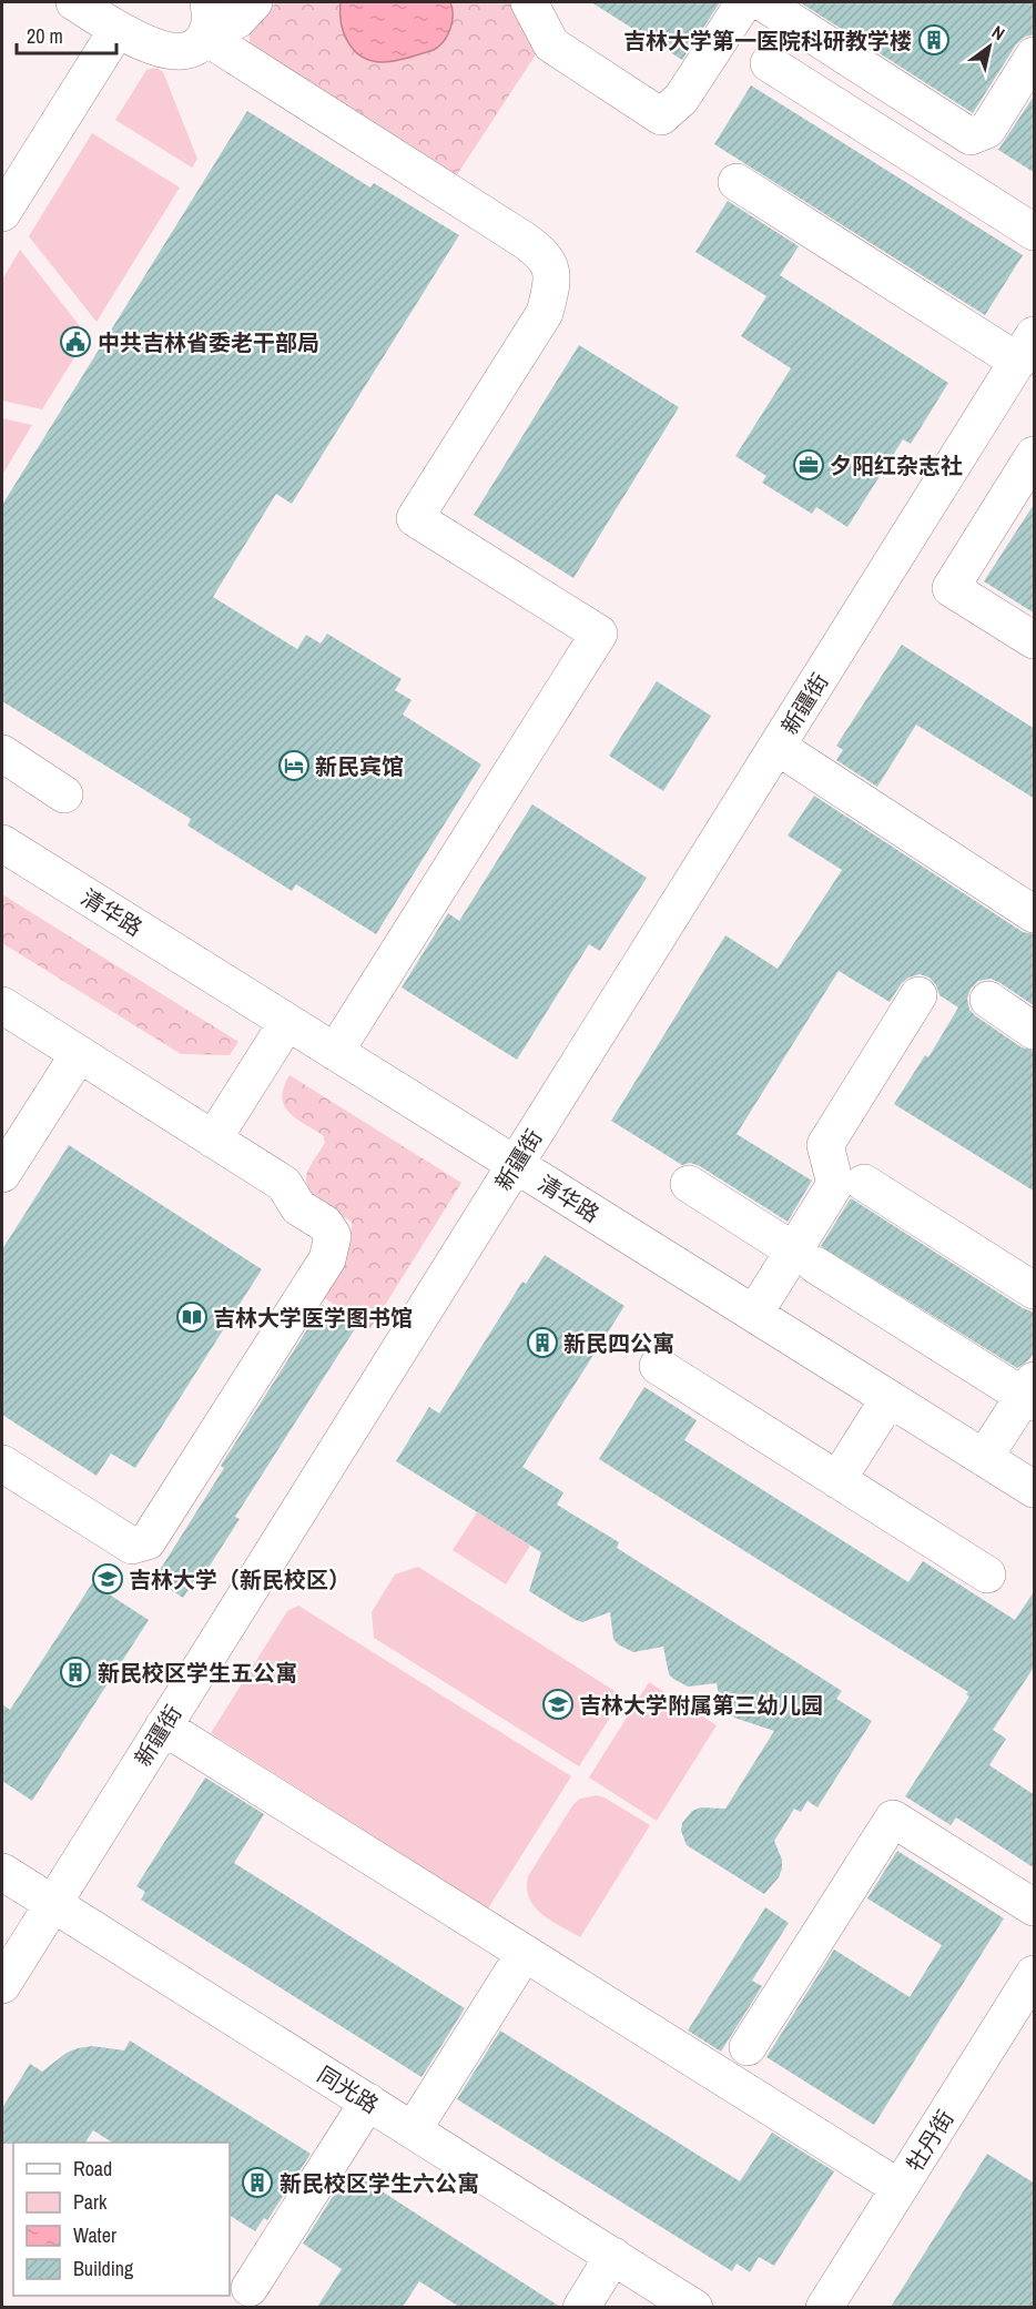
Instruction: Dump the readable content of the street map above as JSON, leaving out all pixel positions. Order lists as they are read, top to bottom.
{
  "streets": {
    "street": [
      "新疆街",
      "清华路",
      "同光路",
      "牡丹街"
    ]
  },
  "crossings": [
    ["新疆街", "清华路"],
    ["新疆街", "同光路"]
  ],
  "places": {
    "building": [
      "吉林大学第一医院科研教学楼",
      "新民四公寓",
      "新民校区学生五公寓",
      "新民校区学生六公寓"
    ],
    "public building": ["中共吉林省委老干部局"],
    "office": ["夕阳红杂志社"],
    "hotel": ["新民宾馆"],
    "library": ["吉林大学医学图书馆"],
    "school or university": ["吉林大学（新民校区）", "吉林大学附属第三幼儿园"]
  },
  "legend": [
    "Road",
    "Park",
    "Water",
    "Building"
  ],
  "scale_bar": "20 m",
  "north": "top right"
}
